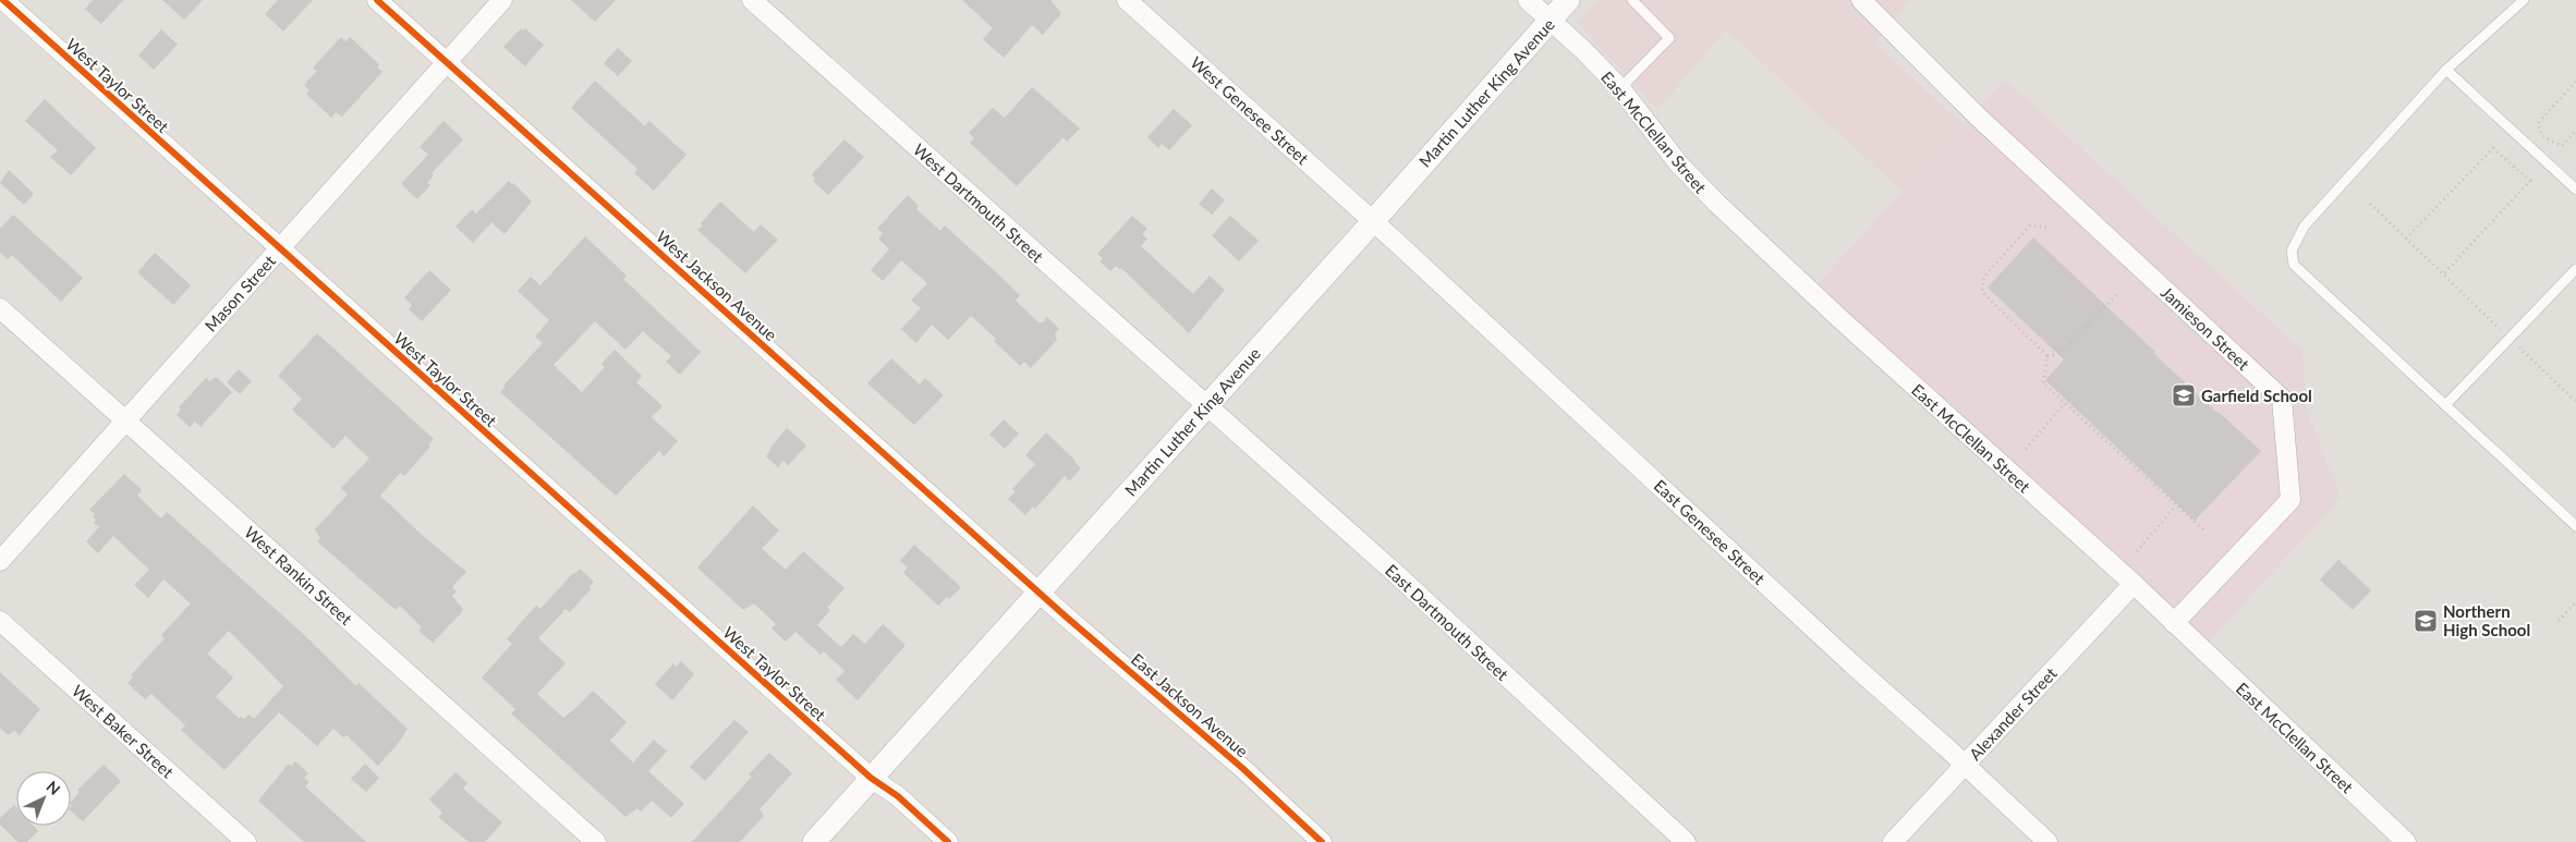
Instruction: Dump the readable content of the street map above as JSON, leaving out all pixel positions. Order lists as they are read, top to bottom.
{
  "streets": {
    "street": [
      "West Taylor Street",
      "Martin Luther King Avenue",
      "West Genesee Street",
      "East McClellan Street",
      "West Dartmouth Street",
      "West Jackson Avenue",
      "Mason Street",
      "Jamieson Street",
      "East Genesee Street",
      "West Rankin Street",
      "East Dartmouth Street",
      "East Jackson Avenue",
      "Alexander Street",
      "West Baker Street"
    ]
  },
  "crossings": [
    ["West Taylor Street", "Martin Luther King Avenue"],
    ["West Taylor Street", "Mason Street"],
    ["Martin Luther King Avenue", "West Genesee Street"],
    ["Martin Luther King Avenue", "East McClellan Street"],
    ["Martin Luther King Avenue", "West Dartmouth Street"],
    ["Martin Luther King Avenue", "West Jackson Avenue"],
    ["Martin Luther King Avenue", "East Genesee Street"],
    ["Martin Luther King Avenue", "East Dartmouth Street"],
    ["Martin Luther King Avenue", "East Jackson Avenue"],
    ["West Genesee Street", "East Genesee Street"],
    ["East McClellan Street", "Jamieson Street"],
    ["East McClellan Street", "Alexander Street"],
    ["West Dartmouth Street", "East Dartmouth Street"],
    ["West Jackson Avenue", "Mason Street"],
    ["West Jackson Avenue", "East Jackson Avenue"],
    ["Mason Street", "West Rankin Street"],
    ["East Genesee Street", "Alexander Street"]
  ],
  "places": {
    "school or university": ["Garfield School", "Northern High School"]
  },
  "north": "top right"
}
